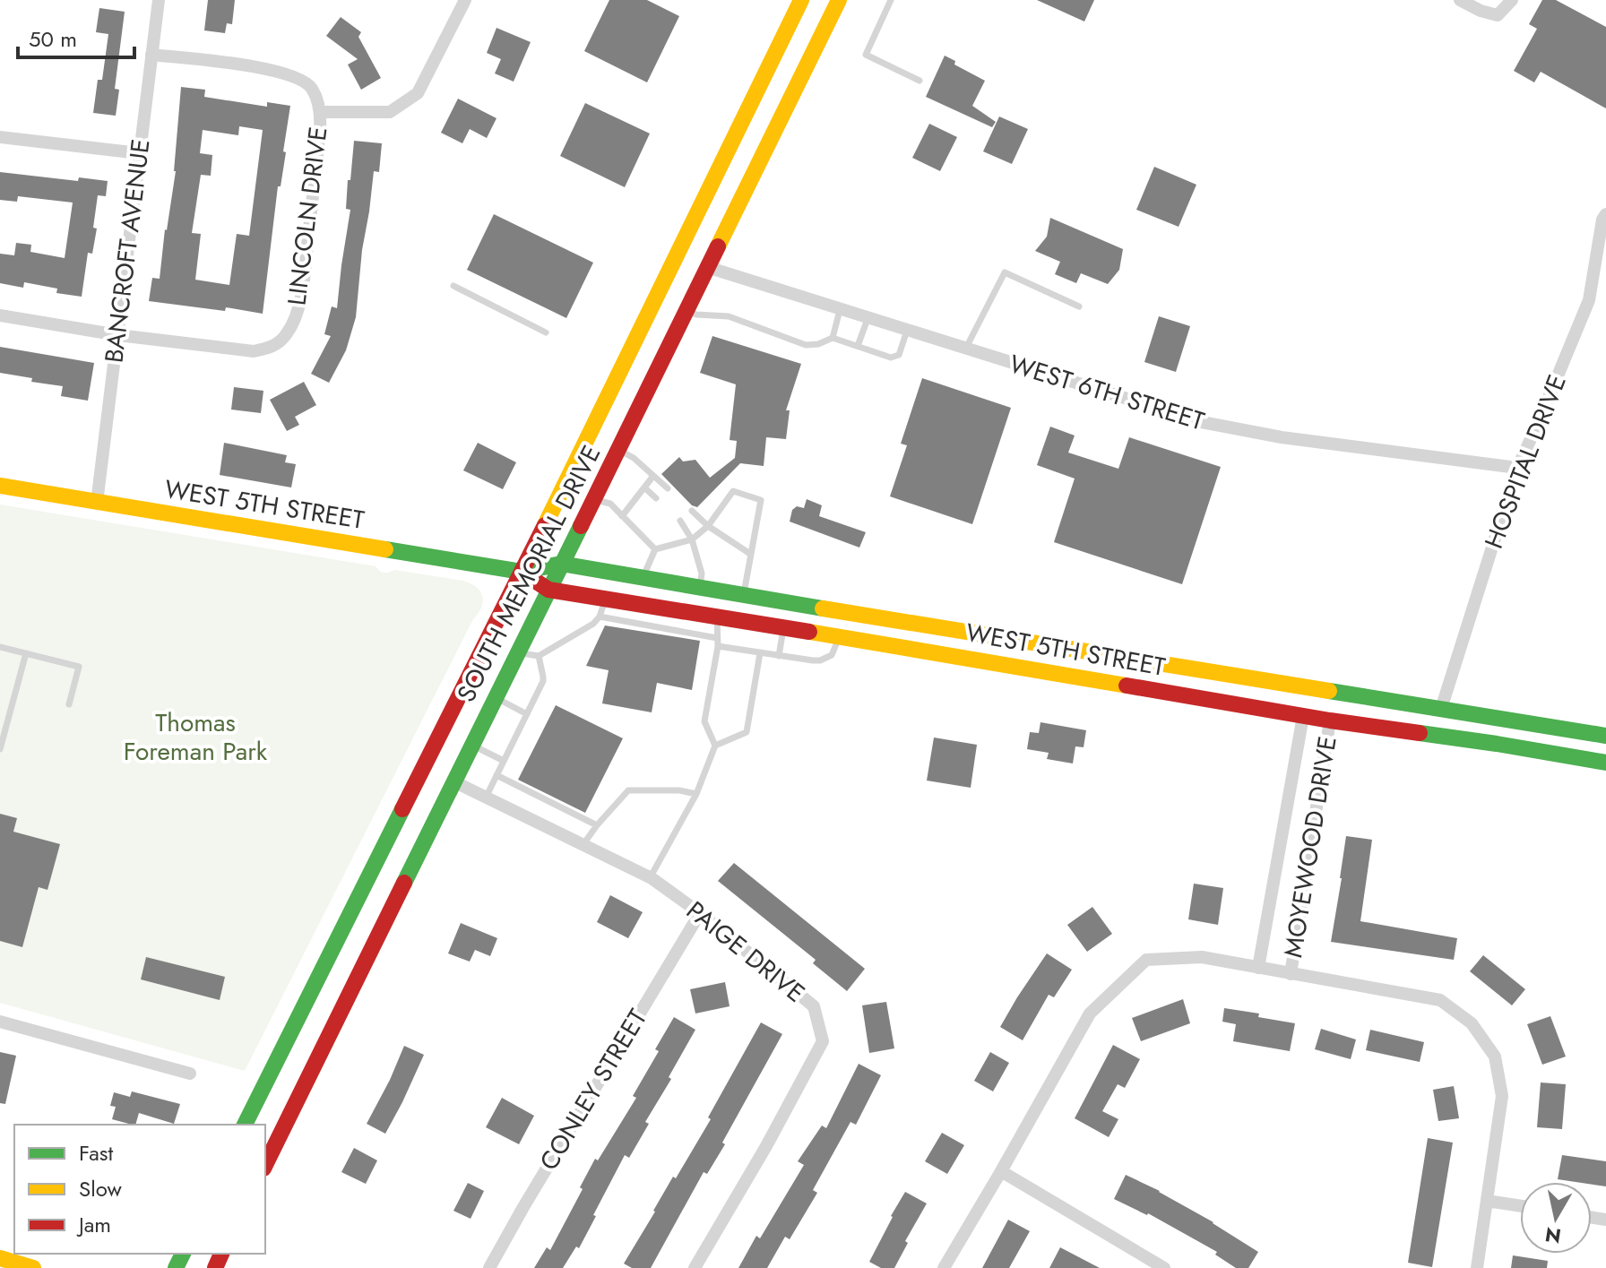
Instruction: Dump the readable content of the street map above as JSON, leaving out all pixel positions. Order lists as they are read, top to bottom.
{
  "streets": {
    "main road": ["WEST 5TH STREET", "SOUTH MEMORIAL DRIVE"],
    "street": [
      "LINCOLN DRIVE",
      "BANCROFT AVENUE",
      "WEST 6TH STREET",
      "HOSPITAL DRIVE",
      "MOYEWOOD DRIVE",
      "PAIGE DRIVE",
      "CONLEY STREET"
    ]
  },
  "crossings": [
    ["LINCOLN DRIVE", "BANCROFT AVENUE"],
    ["BANCROFT AVENUE", "WEST 5TH STREET"],
    ["WEST 6TH STREET", "HOSPITAL DRIVE"],
    ["WEST 6TH STREET", "SOUTH MEMORIAL DRIVE"],
    ["HOSPITAL DRIVE", "WEST 5TH STREET"],
    ["WEST 5TH STREET", "SOUTH MEMORIAL DRIVE"],
    ["WEST 5TH STREET", "MOYEWOOD DRIVE"],
    ["SOUTH MEMORIAL DRIVE", "PAIGE DRIVE"],
    ["PAIGE DRIVE", "CONLEY STREET"]
  ],
  "parks": ["Thomas Foreman Park"],
  "legend": ["Fast", "Slow", "Jam"],
  "scale_bar": "50 m",
  "north": "bottom"
}
